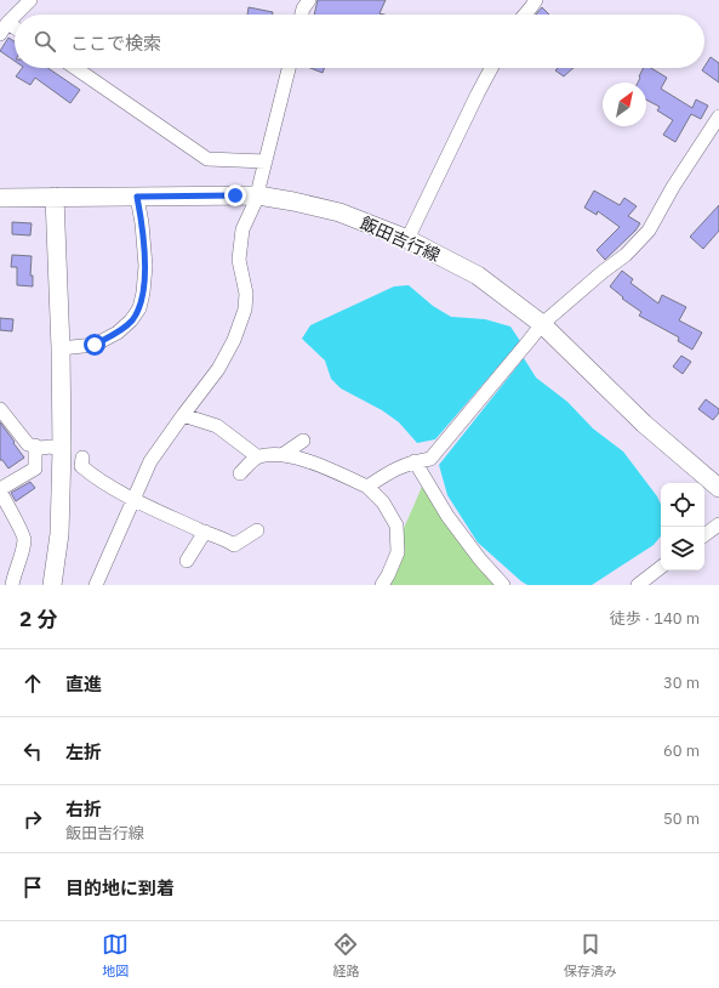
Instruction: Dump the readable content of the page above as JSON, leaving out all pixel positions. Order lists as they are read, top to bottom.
{
  "streets": {
    "main road": ["飯田吉行線"]
  },
  "north": "top right",
  "page": {
    "search": "ここで検索",
    "heading": ["2 分", "徒歩 · 140 m"],
    "list": [
      ["直進", "30 m"],
      ["左折", "60 m"],
      ["右折", "飯田吉行線", "50 m"],
      "目的地に到着"
    ],
    "nav": ["地図", "経路", "保存済み"]
  }
}
